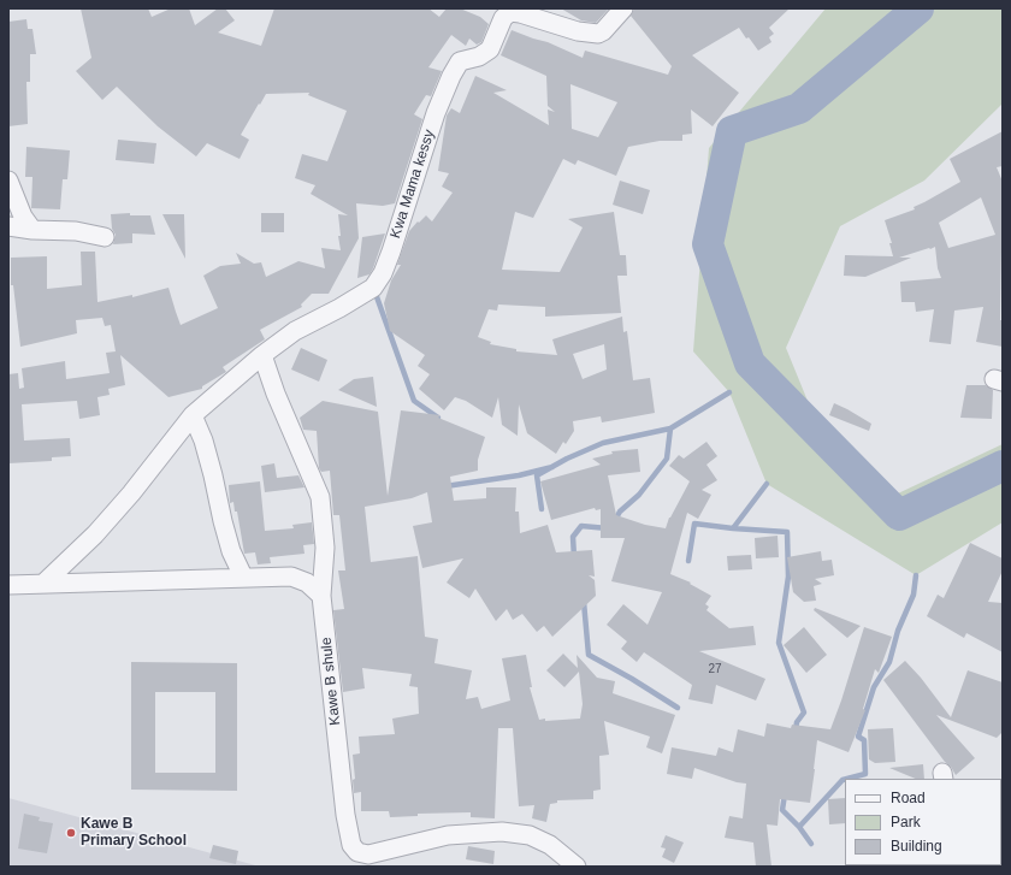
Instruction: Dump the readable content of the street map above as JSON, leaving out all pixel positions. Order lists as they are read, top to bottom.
{
  "streets": {
    "street": ["Kwa Mama kessy", "Kawe B shule"]
  },
  "places": ["Kawe B Primary School"],
  "house_numbers": ["27"],
  "legend": ["Road", "Park", "Building"]
}
